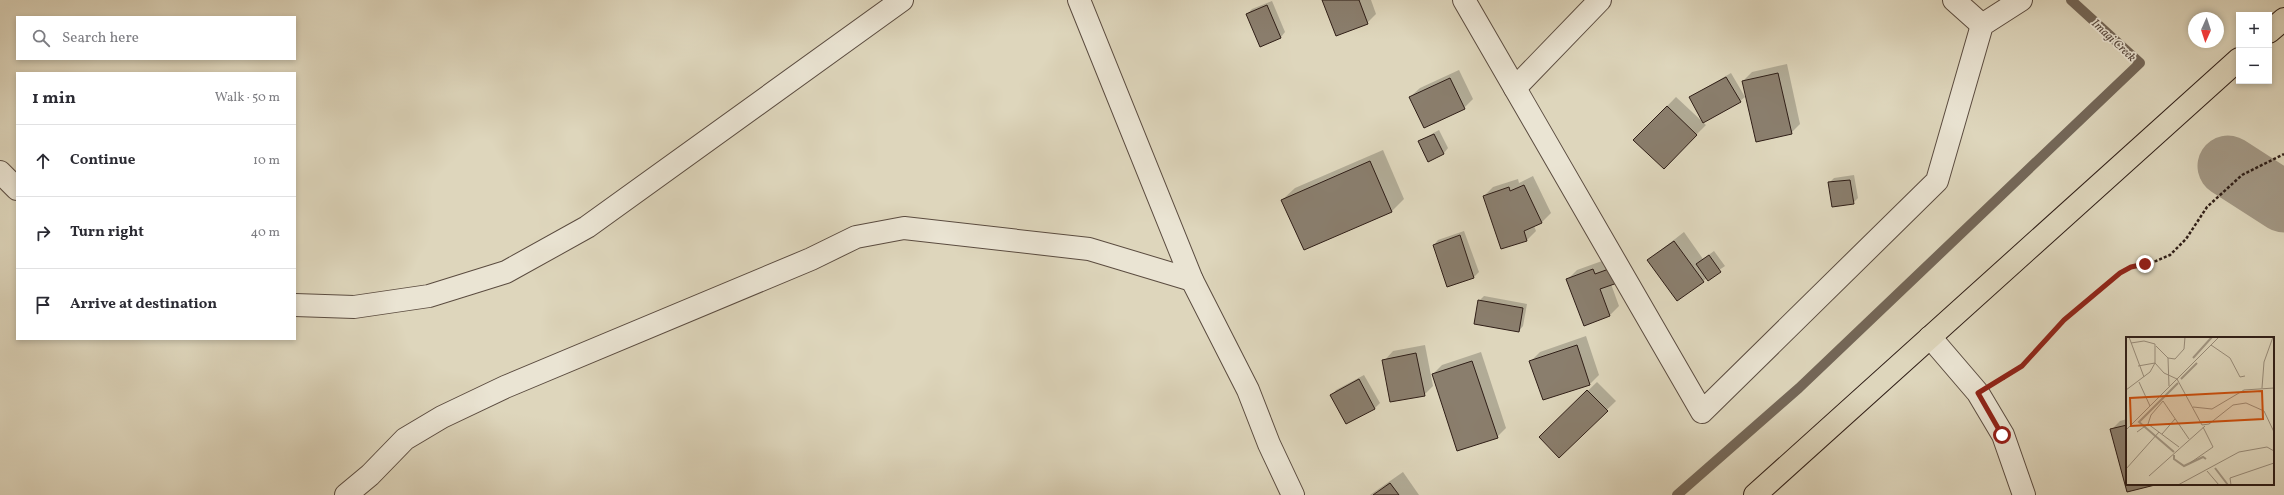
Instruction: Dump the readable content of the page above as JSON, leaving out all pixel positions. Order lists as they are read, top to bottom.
{
  "water": ["Imagi Creek"],
  "north": "bottom",
  "page": {
    "map_buttons": ["+", "−"],
    "search": "Search here",
    "heading": ["1 min", "Walk · 50 m"],
    "list": [
      ["Continue", "10 m"],
      ["Turn right", "40 m"],
      "Arrive at destination"
    ]
  }
}
